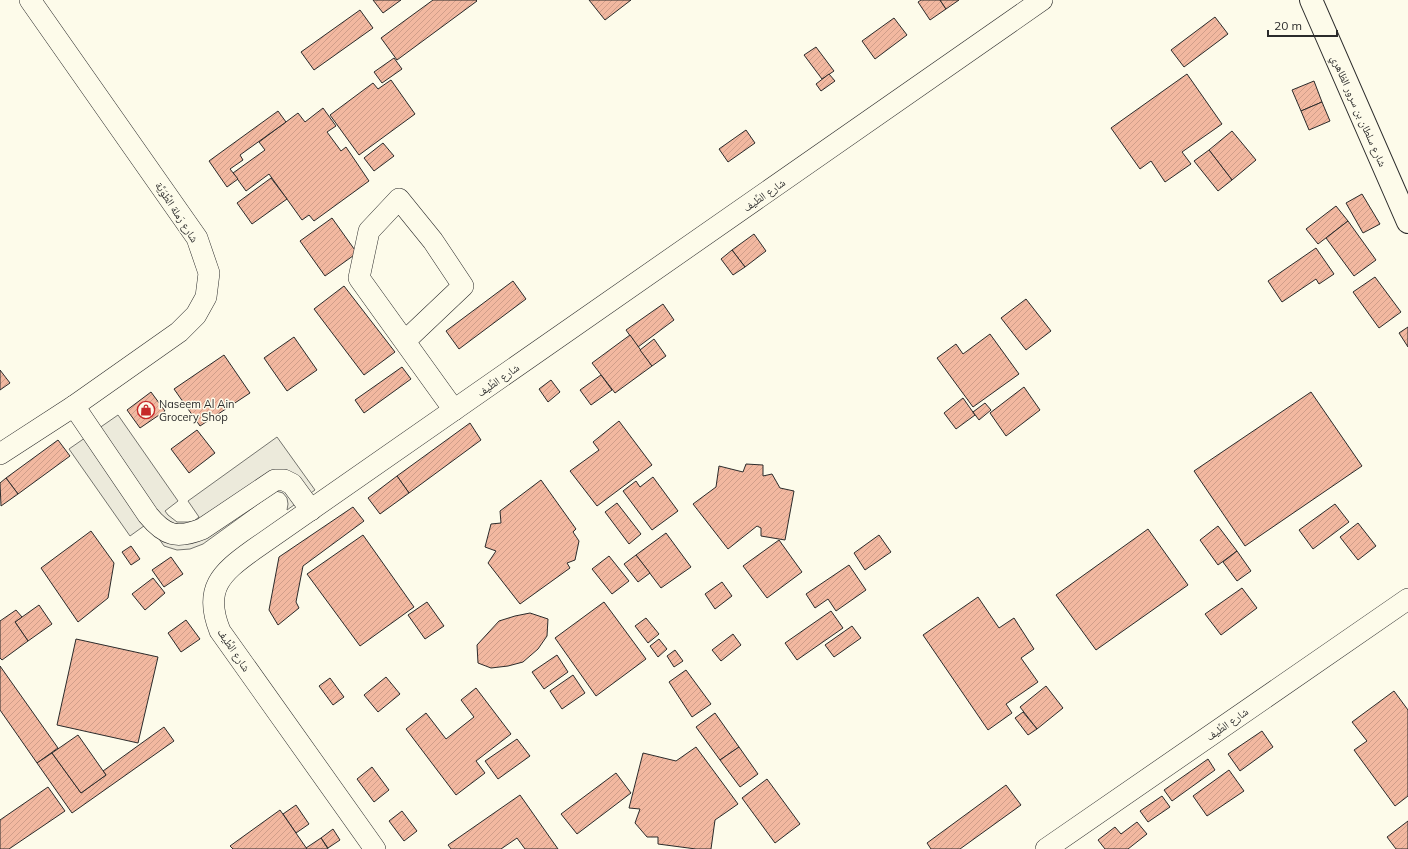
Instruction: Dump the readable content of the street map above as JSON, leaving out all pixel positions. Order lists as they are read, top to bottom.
{
  "streets": {
    "street": ["شارع سلطان بن سرور الظاهري", "شارع الطِّيف", "شارع رَملة الطِّوَيَّة"]
  },
  "places": {
    "shop": ["Naseem Al Ain Grocery Shop"]
  },
  "scale_bar": "20 m"
}
